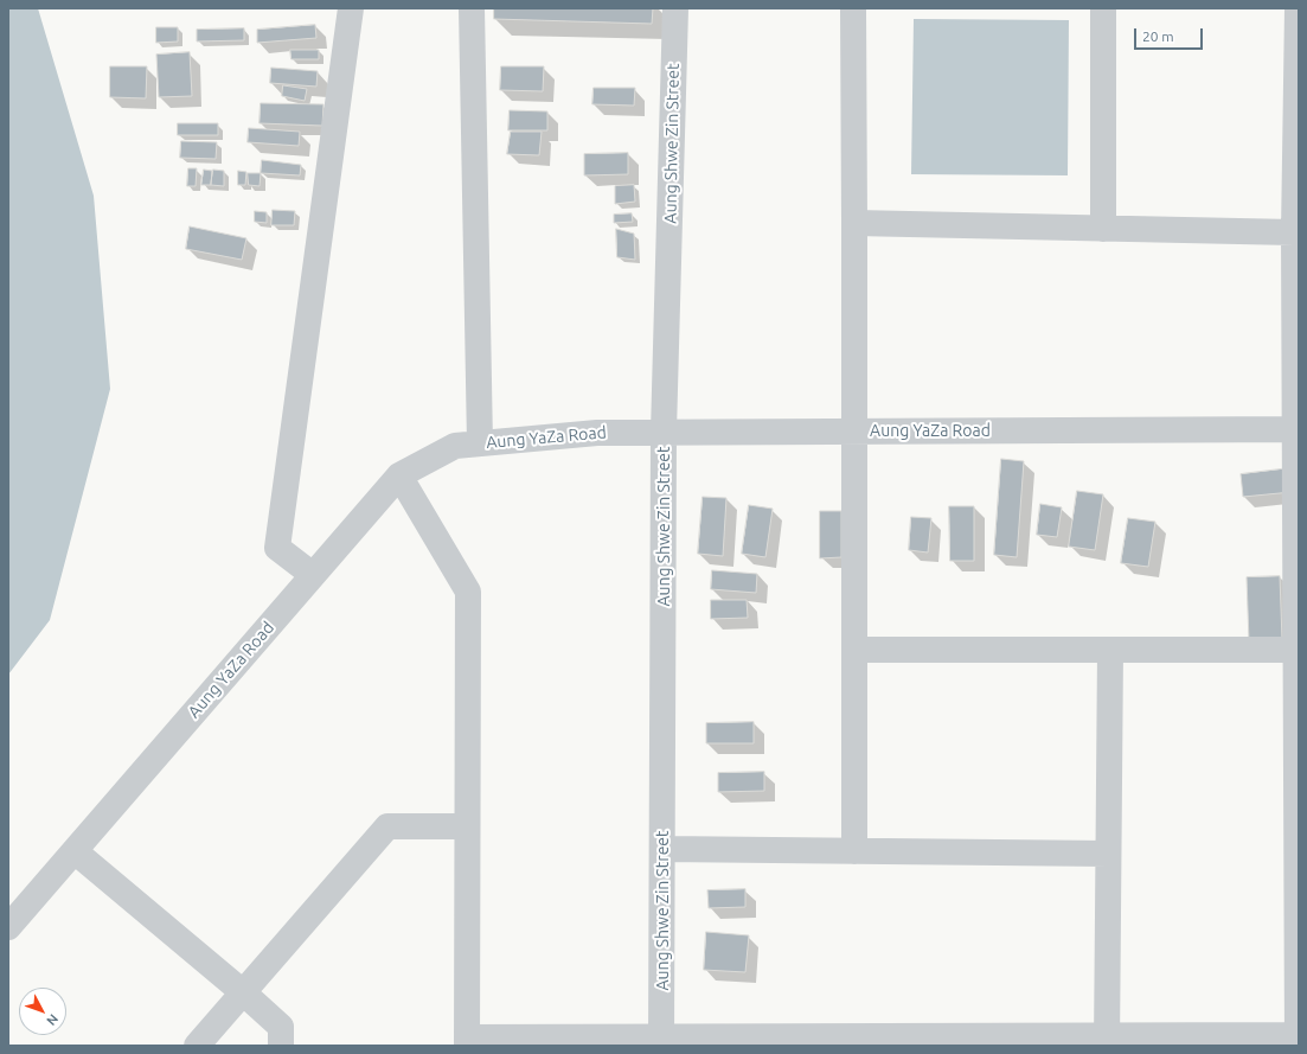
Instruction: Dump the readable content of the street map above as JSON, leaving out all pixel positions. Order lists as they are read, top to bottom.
{
  "streets": {
    "street": ["Aung Shwe Zin Street", "Aung YaZa Road"]
  },
  "crossings": [
    ["Aung Shwe Zin Street", "Aung YaZa Road"]
  ],
  "scale_bar": "20 m",
  "north": "bottom right"
}
